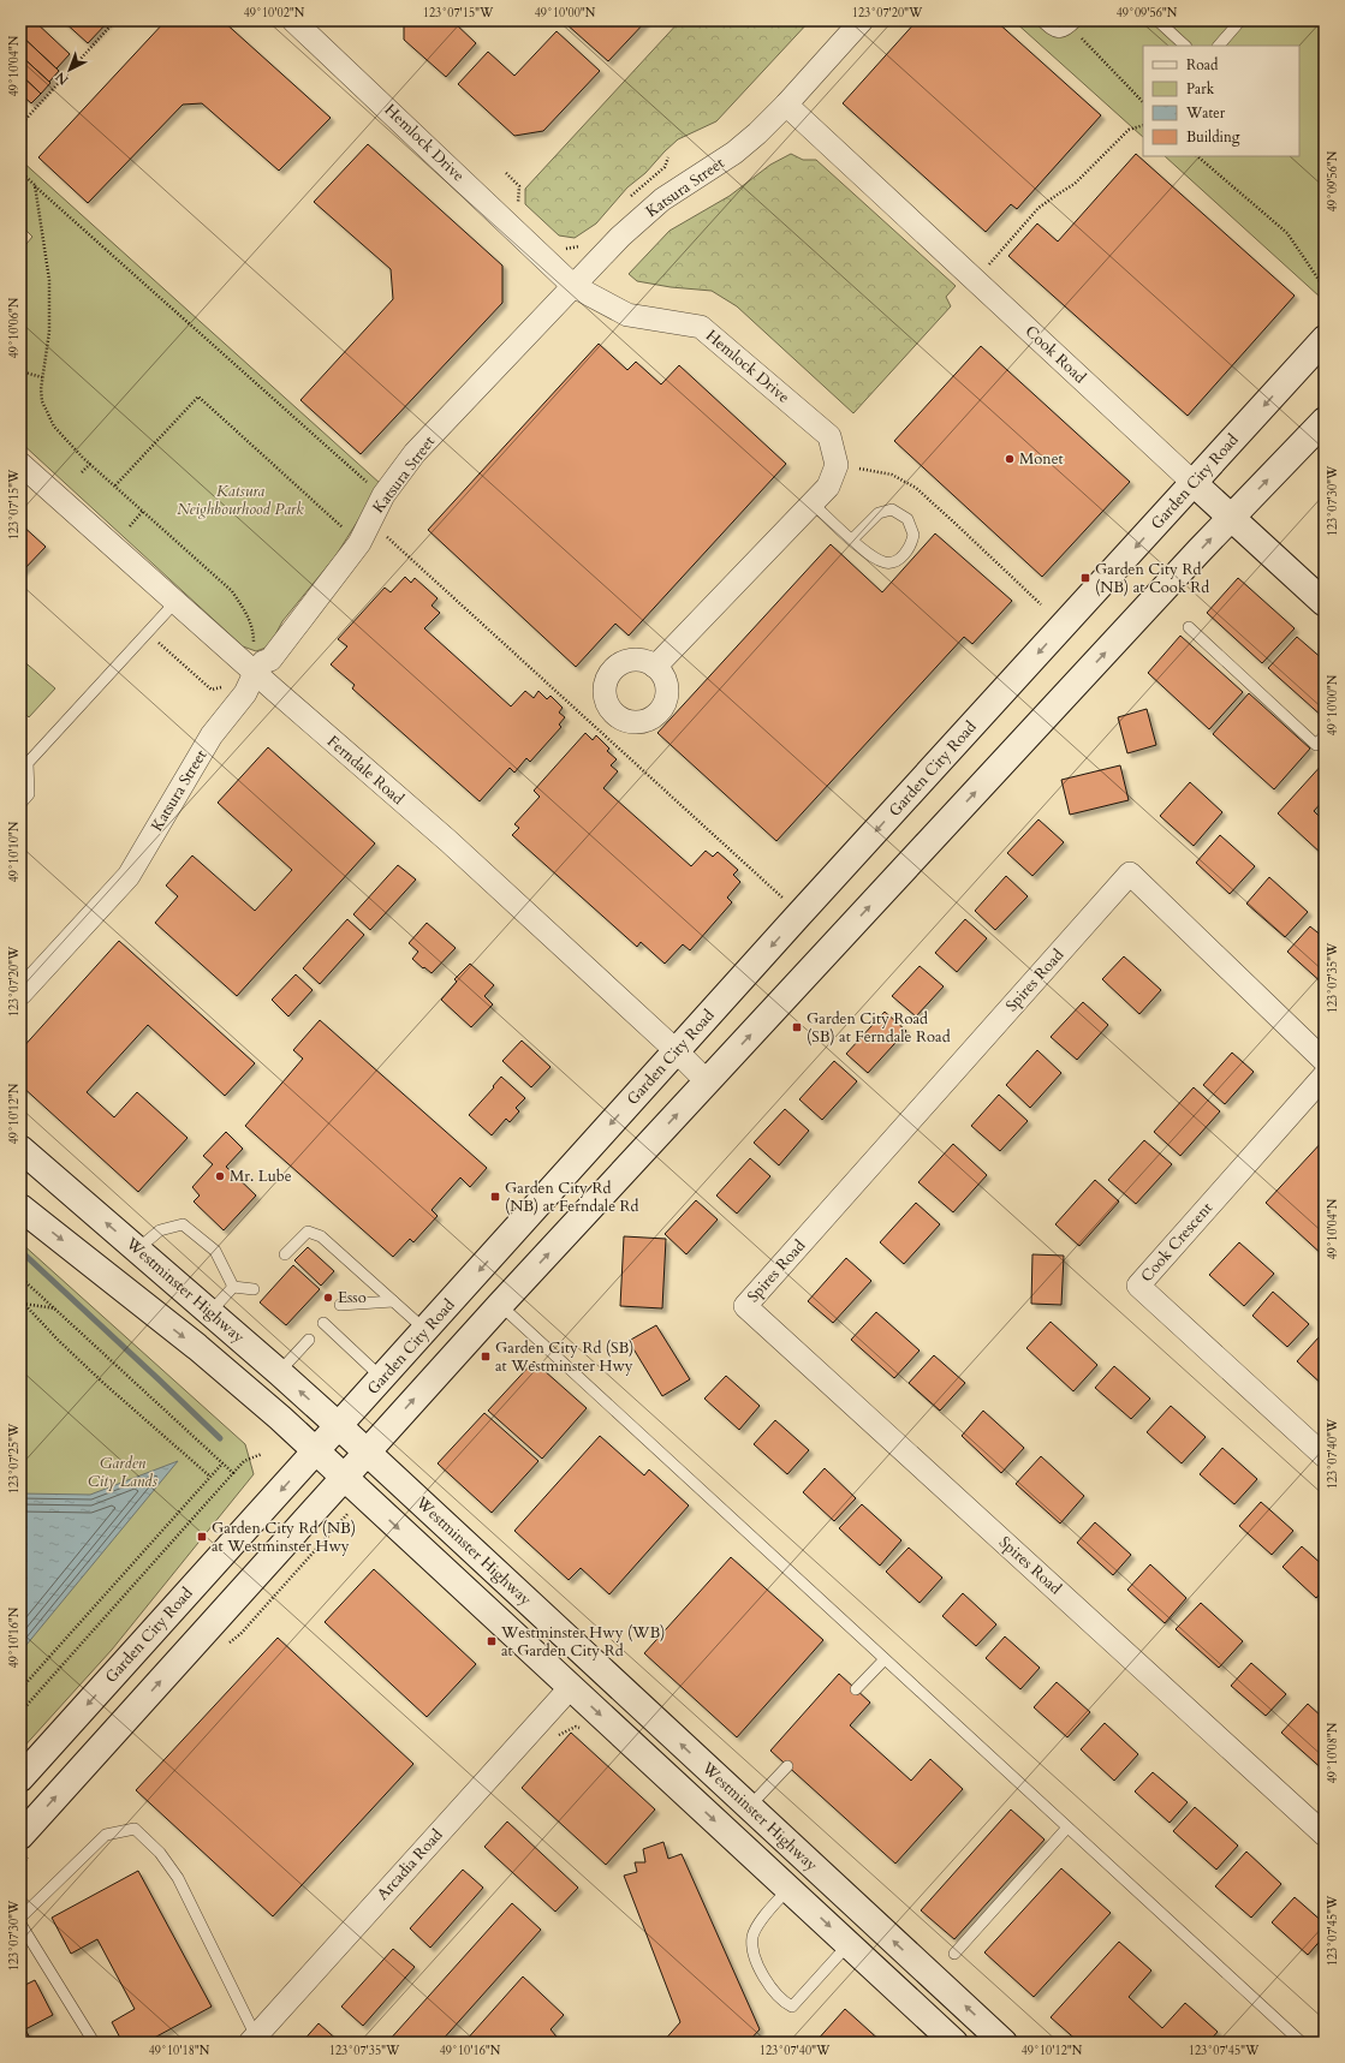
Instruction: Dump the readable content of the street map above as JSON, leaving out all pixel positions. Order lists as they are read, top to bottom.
{
  "streets": {
    "main road": ["Cook Road", "Garden City Road", "Westminster Highway"],
    "street": [
      "Hemlock Drive",
      "Katsura Street",
      "Ferndale Road",
      "Spires Road",
      "Cook Crescent",
      "Arcadia Road"
    ]
  },
  "crossings": [
    ["Hemlock Drive", "Katsura Street"],
    ["Katsura Street", "Cook Road"],
    ["Katsura Street", "Ferndale Road"],
    ["Cook Road", "Garden City Road"],
    ["Garden City Road", "Ferndale Road"],
    ["Garden City Road", "Westminster Highway"]
  ],
  "parks": ["Katsura Neighbourhood Park", "Garden City Lands"],
  "places": {
    "other": ["Monet", "Mr. Lube", "Esso"],
    "transit": [
      "Garden City Rd (NB) at Cook Rd",
      "Garden City Road (SB) at Ferndale Road",
      "Garden City Rd (NB) at Ferndale Rd",
      "Garden City Rd (SB) at Westminster Hwy",
      "Garden City Rd (NB) at Westminster Hwy",
      "Westminster Hwy (WB) at Garden City Rd"
    ]
  },
  "legend": [
    "Road",
    "Park",
    "Water",
    "Building"
  ],
  "north": "bottom left",
  "coordinates": [
    "49°10'02\"N",
    "123°07'15\"W",
    "49°10'00\"N",
    "123°07'20\"W",
    "49°09'56\"N",
    "49°10'04\"N",
    "49°10'06\"N",
    "123°07'30\"W",
    "49°10'10\"N",
    "123°07'35\"W",
    "49°10'12\"N",
    "123°07'40\"W",
    "123°07'25\"W",
    "49°10'16\"N",
    "49°10'08\"N",
    "123°07'45\"W",
    "49°10'18\"N"
  ]
}
